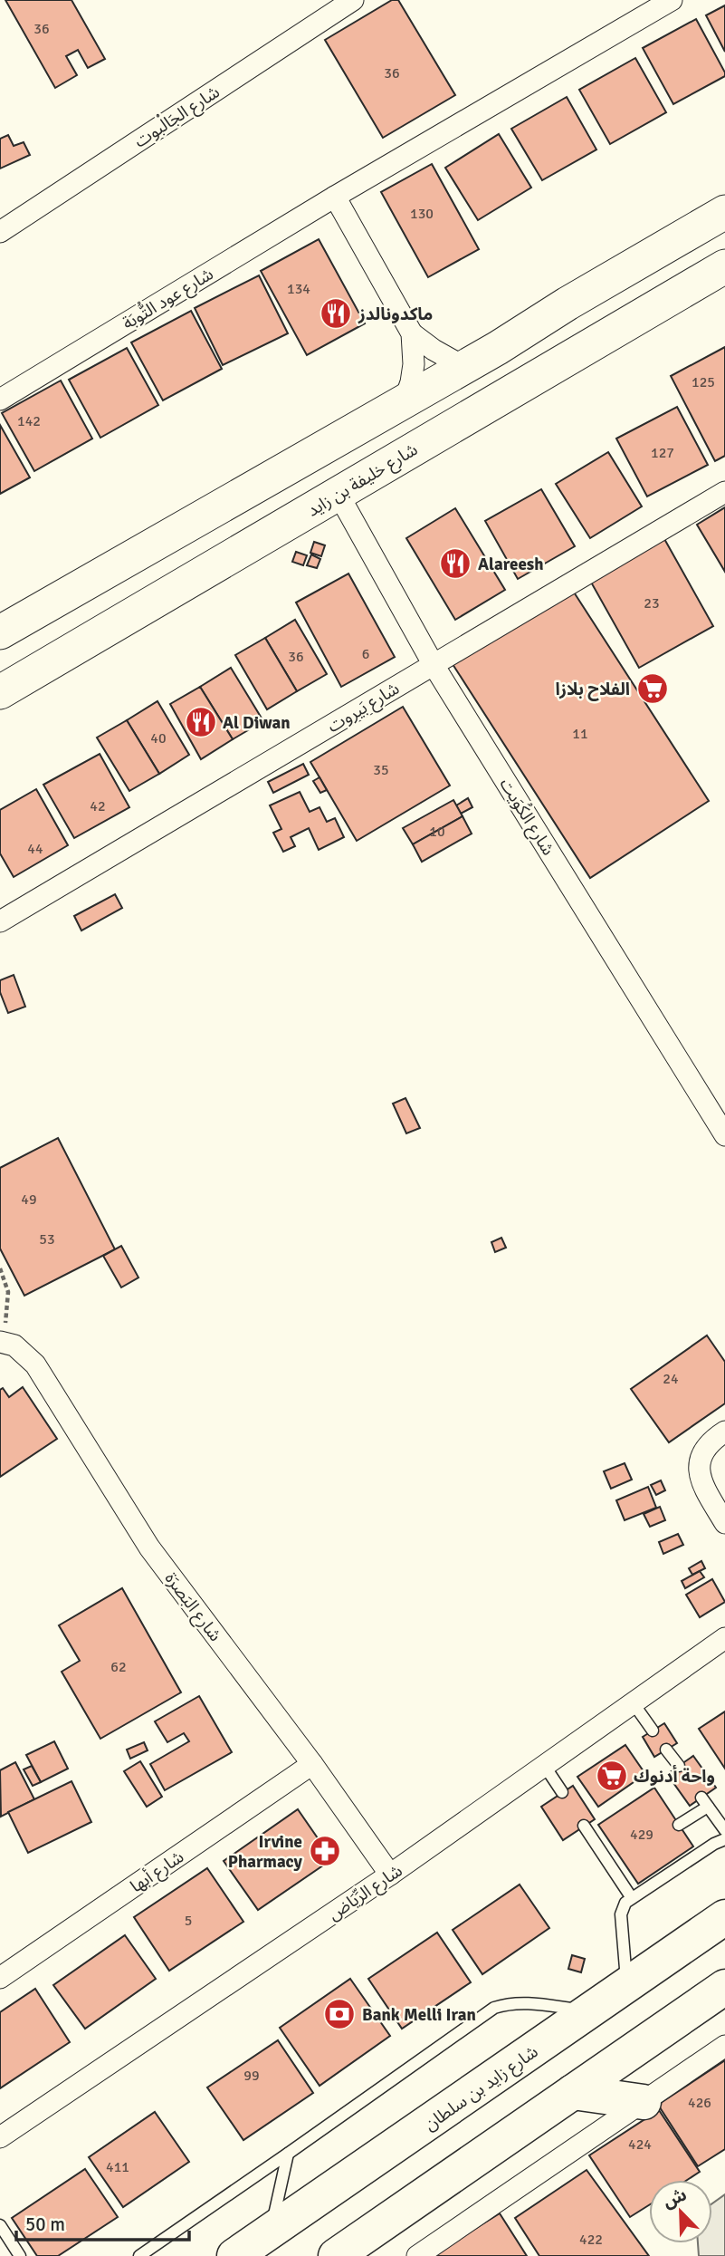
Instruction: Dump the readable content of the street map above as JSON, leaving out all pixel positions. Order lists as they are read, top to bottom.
{
  "streets": {
    "highway": ["شارع زايد بن سلطان"],
    "main road": ["شارع خليفة بن زايد"],
    "street": [
      "شارع الجَالْبوت",
      "شارع عود التُّوبَة",
      "شارع بَيروت",
      "شارع الكُوَيت",
      "شارع البَصرَة",
      "شارع أبها",
      "شارع الرِّيَاض"
    ]
  },
  "crossings": [
    ["شارع خليفة بن زايد", "شارع الكُوَيت"],
    ["شارع بَيروت", "شارع الكُوَيت"],
    ["شارع البَصرَة", "شارع أبها"],
    ["شارع البَصرَة", "شارع الرِّيَاض"]
  ],
  "places": {
    "restaurant": ["ماكدونالدز", "Alareesh", "Al Diwan"],
    "supermarket": ["الفلاح بلازا", "واحة أدنوك"],
    "pharmacy": ["Irvine Pharmacy"],
    "bank": ["Bank Melli Iran"]
  },
  "house_numbers": [
    "36",
    "36",
    "130",
    "134",
    "125",
    "142",
    "127",
    "23",
    "6",
    "36",
    "11",
    "40",
    "35",
    "42",
    "10",
    "44",
    "49",
    "53",
    "24",
    "62",
    "429",
    "5",
    "99",
    "426",
    "424",
    "411",
    "422"
  ],
  "scale_bar": "50 m",
  "north": "top left"
}
